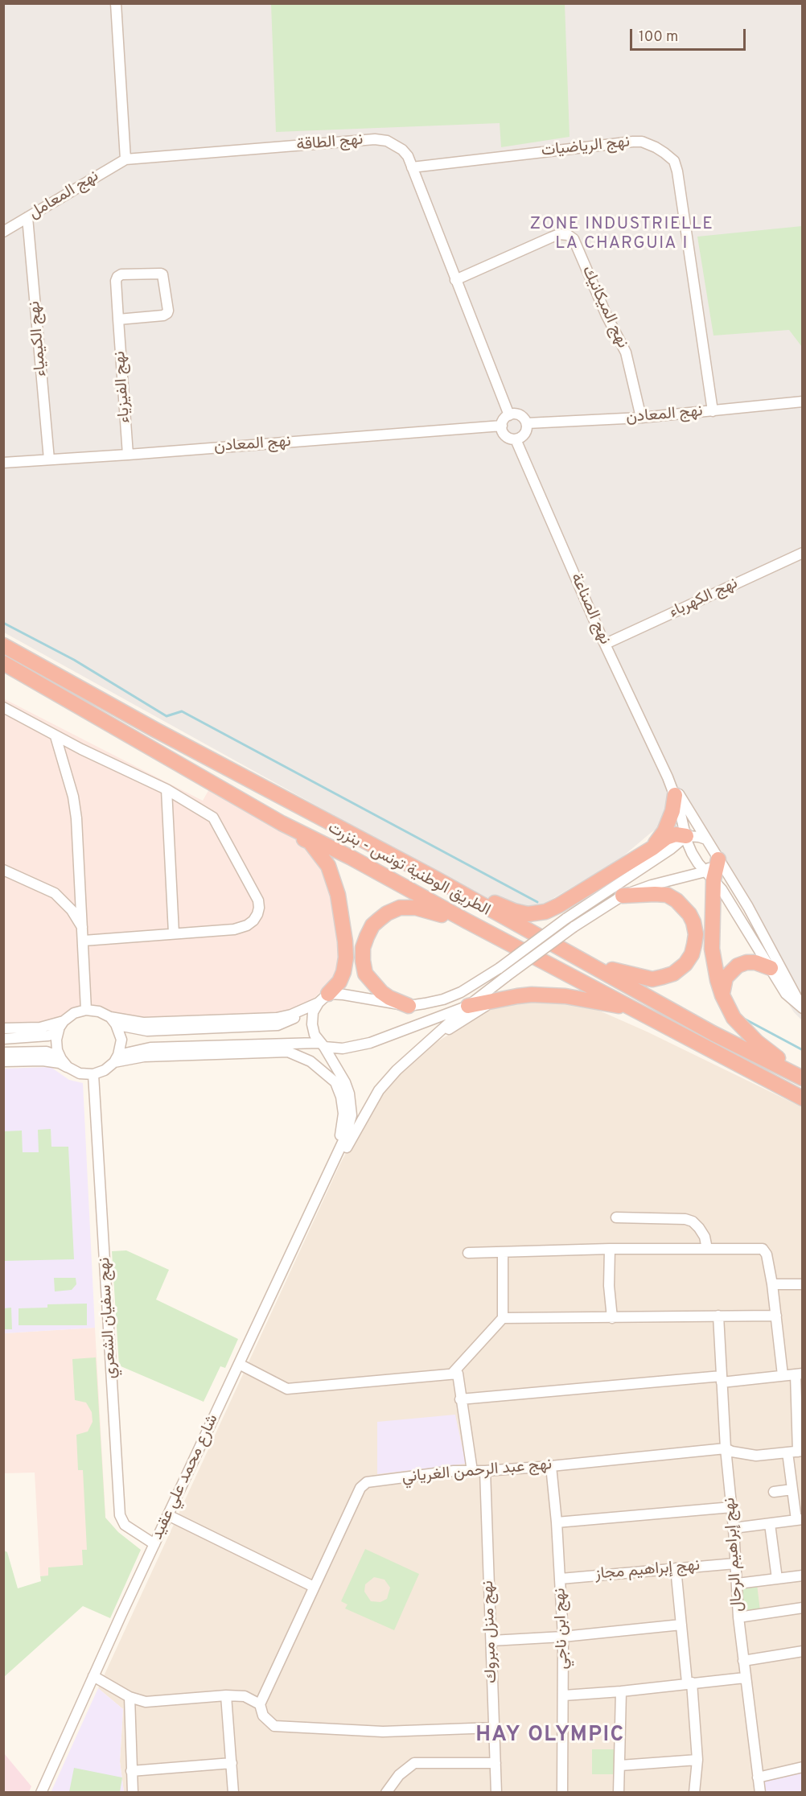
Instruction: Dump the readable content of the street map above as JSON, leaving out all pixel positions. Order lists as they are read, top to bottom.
{
  "streets": {
    "highway": ["الطريق الوطنية تونس - بنزرت"],
    "street": [
      "نهج الطاقة",
      "نهج الرياضيات",
      "نهج المعامل",
      "نهج الميكانيك",
      "نهج الكيمياء",
      "نهج الفيزياء",
      "نهج المعادن",
      "نهج الكهرباء",
      "نهج الصناعة",
      "نهج سفيان الشعري",
      "نهج عبد الرحمن الغرياني",
      "شارع محمد علي عقيد",
      "نهج إبراهيم الرحال",
      "نهج إبراهيم مجاز",
      "نهج ابن ناجي",
      "نهج منزل مبروك"
    ]
  },
  "crossings": [
    ["نهج الطاقة", "نهج الرياضيات"],
    ["نهج الطاقة", "نهج المعامل"],
    ["نهج الطاقة", "نهج الميكانيك"],
    ["نهج الطاقة", "نهج المعادن"],
    ["نهج الطاقة", "نهج الصناعة"],
    ["نهج الرياضيات", "نهج المعادن"],
    ["نهج المعامل", "نهج الكيمياء"],
    ["نهج الميكانيك", "نهج المعادن"],
    ["نهج الكيمياء", "نهج المعادن"],
    ["نهج الفيزياء", "نهج المعادن"],
    ["نهج المعادن", "نهج الصناعة"],
    ["نهج الكهرباء", "نهج الصناعة"],
    ["نهج سفيان الشعري", "شارع محمد علي عقيد"],
    ["نهج عبد الرحمن الغرياني", "نهج إبراهيم الرحال"],
    ["نهج عبد الرحمن الغرياني", "نهج ابن ناجي"],
    ["نهج عبد الرحمن الغرياني", "نهج منزل مبروك"],
    ["نهج إبراهيم الرحال", "نهج إبراهيم مجاز"],
    ["نهج إبراهيم مجاز", "نهج ابن ناجي"]
  ],
  "districts": ["ZONE INDUSTRIELLE LA CHARGUIA I", "HAY OLYMPIC"],
  "scale_bar": "100 m"
}
